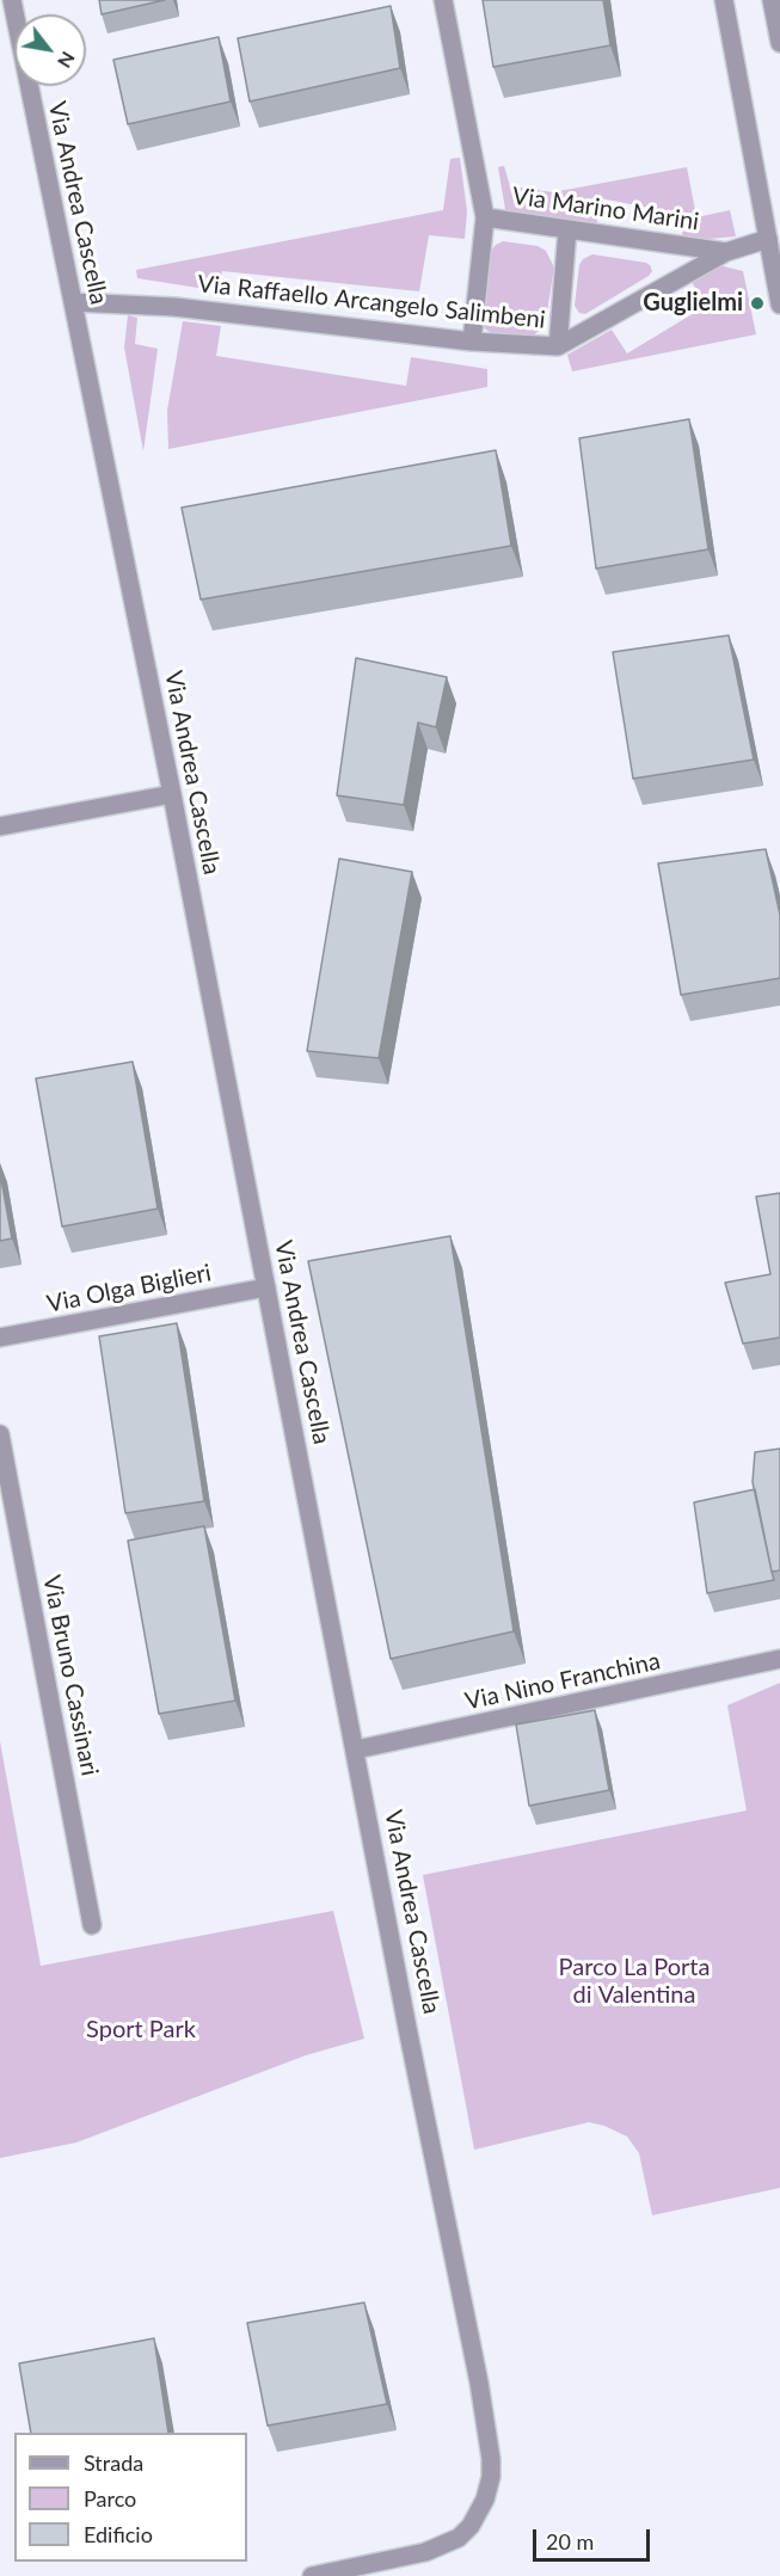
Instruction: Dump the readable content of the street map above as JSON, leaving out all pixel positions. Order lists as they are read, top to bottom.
{
  "streets": {
    "street": [
      "Via Andrea Cascella",
      "Via Marino Marini",
      "Via Raffaello Arcangelo Salimbeni",
      "Via Olga Biglieri",
      "Via Bruno Cassinari",
      "Via Nino Franchina"
    ]
  },
  "crossings": [
    ["Via Andrea Cascella", "Via Raffaello Arcangelo Salimbeni"],
    ["Via Andrea Cascella", "Via Olga Biglieri"],
    ["Via Andrea Cascella", "Via Nino Franchina"],
    ["Via Marino Marini", "Via Raffaello Arcangelo Salimbeni"]
  ],
  "parks": ["Parco La Porta di Valentina", "Sport Park"],
  "places": ["Guglielmi"],
  "legend": ["Strada", "Parco", "Edificio"],
  "scale_bar": "20 m",
  "north": "bottom right"
}
